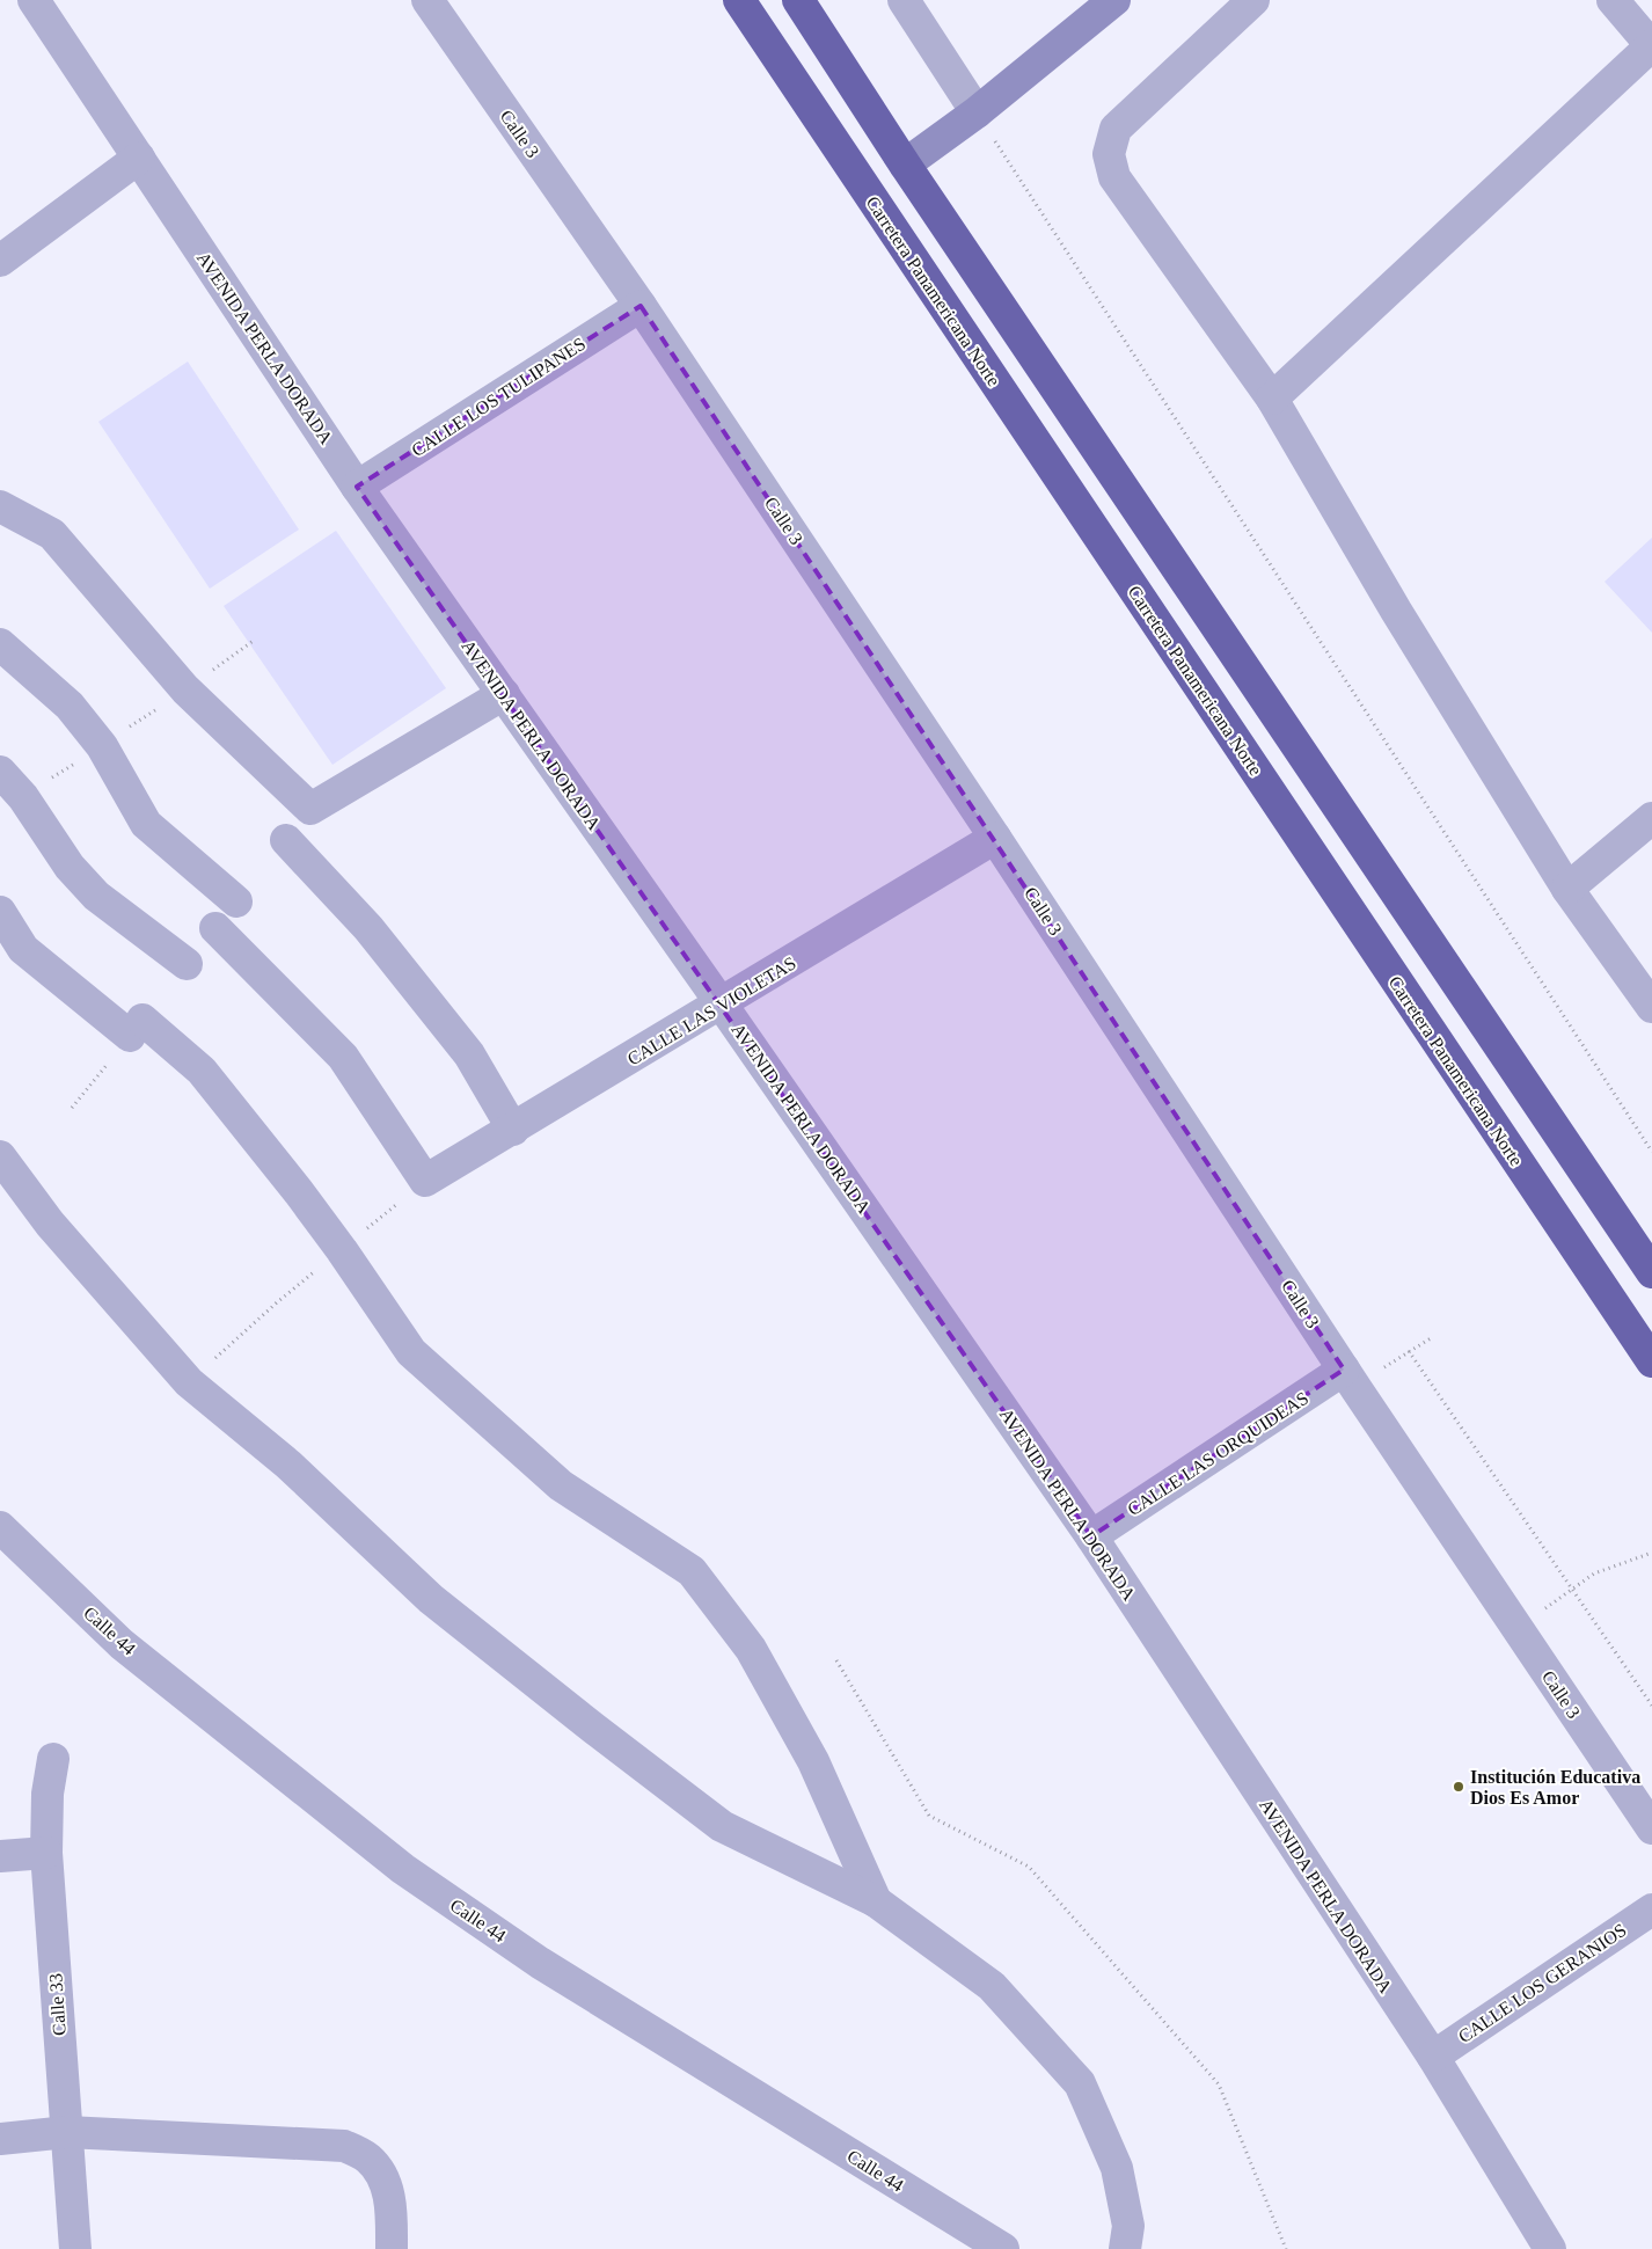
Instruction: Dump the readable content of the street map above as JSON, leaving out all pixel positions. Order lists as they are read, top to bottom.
{
  "streets": {
    "highway": ["Carretera Panamericana Norte"],
    "street": [
      "Calle 3",
      "AVENIDA PERLA DORADA",
      "CALLE LOS TULIPANES",
      "CALLE LAS VIOLETAS",
      "CALLE LAS ORQUIDEAS",
      "Calle 44",
      "CALLE LOS GERANIOS",
      "Calle 33"
    ]
  },
  "crossings": [
    ["Calle 3", "CALLE LOS TULIPANES"],
    ["Calle 3", "CALLE LAS VIOLETAS"],
    ["Calle 3", "CALLE LAS ORQUIDEAS"],
    ["AVENIDA PERLA DORADA", "CALLE LOS TULIPANES"],
    ["AVENIDA PERLA DORADA", "CALLE LAS VIOLETAS"],
    ["AVENIDA PERLA DORADA", "CALLE LAS ORQUIDEAS"],
    ["AVENIDA PERLA DORADA", "CALLE LOS GERANIOS"]
  ],
  "places": ["Institución Educativa Dios Es Amor"]
}
